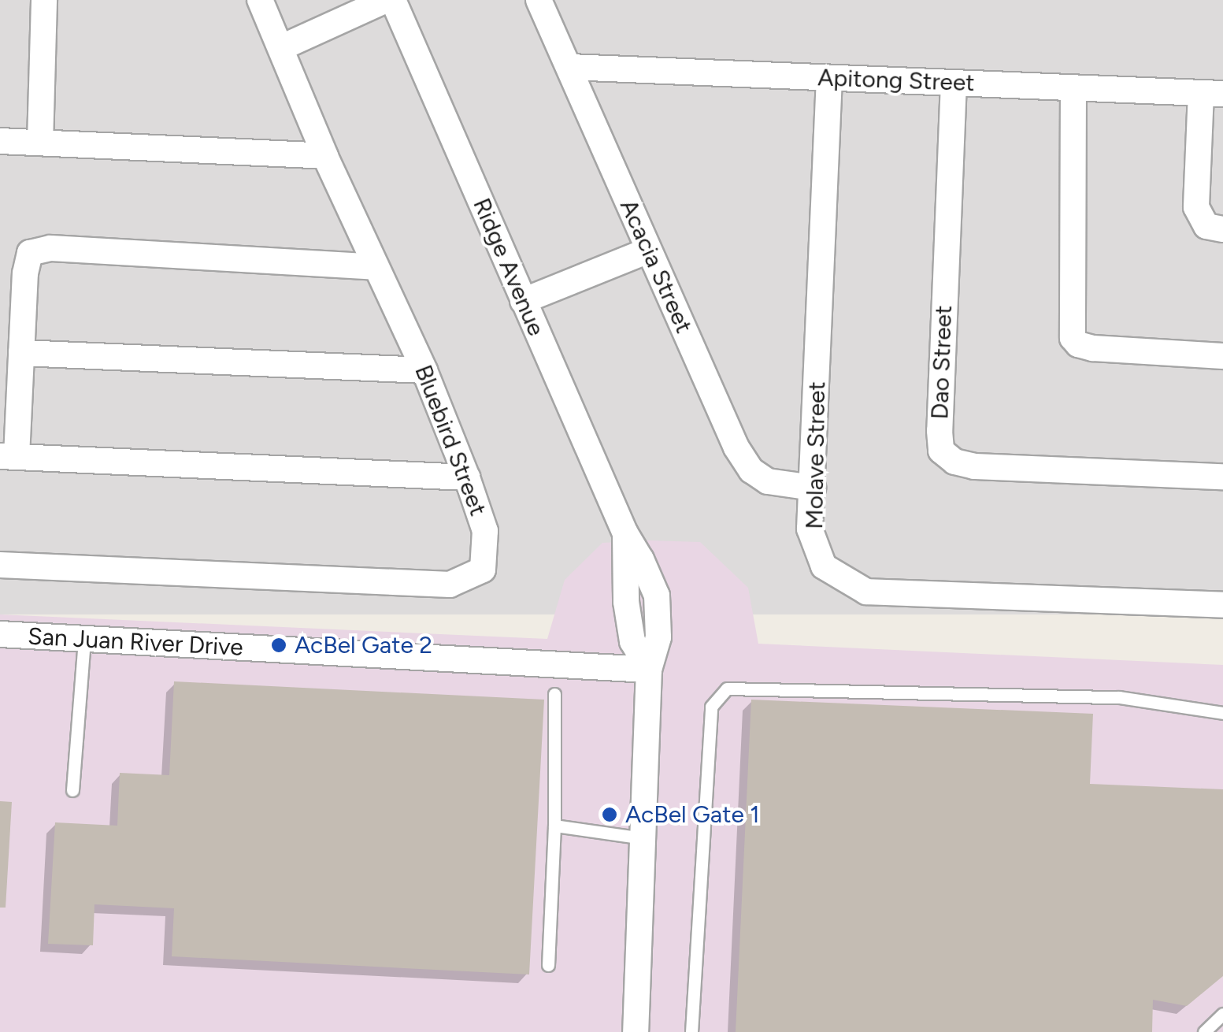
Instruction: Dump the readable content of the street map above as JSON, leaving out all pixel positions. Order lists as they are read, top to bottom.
{
  "streets": {
    "street": [
      "Apitong Street",
      "Acacia Street",
      "Ridge Avenue",
      "Dao Street",
      "Bluebird Street",
      "Molave Street",
      "San Juan River Drive"
    ]
  },
  "crossings": [
    ["Apitong Street", "Acacia Street"],
    ["Apitong Street", "Dao Street"],
    ["Apitong Street", "Molave Street"],
    ["Acacia Street", "Molave Street"],
    ["Ridge Avenue", "San Juan River Drive"]
  ],
  "places": ["AcBel Gate 2", "AcBel Gate 1"]
}
